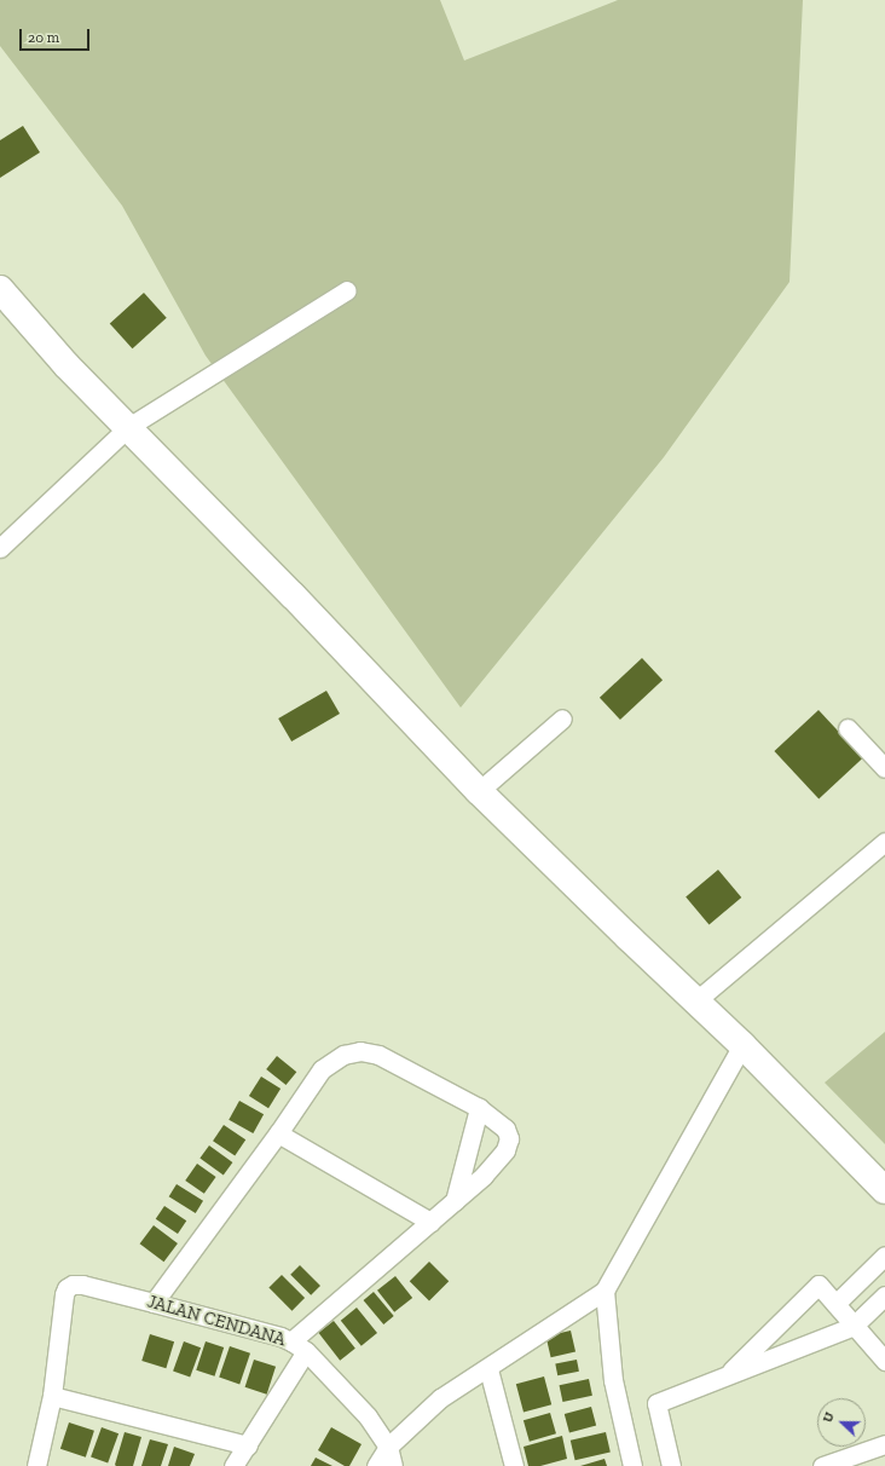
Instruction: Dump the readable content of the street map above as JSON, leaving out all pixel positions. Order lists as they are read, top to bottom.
{
  "streets": {
    "street": ["JALAN CENDANA"]
  },
  "scale_bar": "20 m",
  "north": "left"
}
